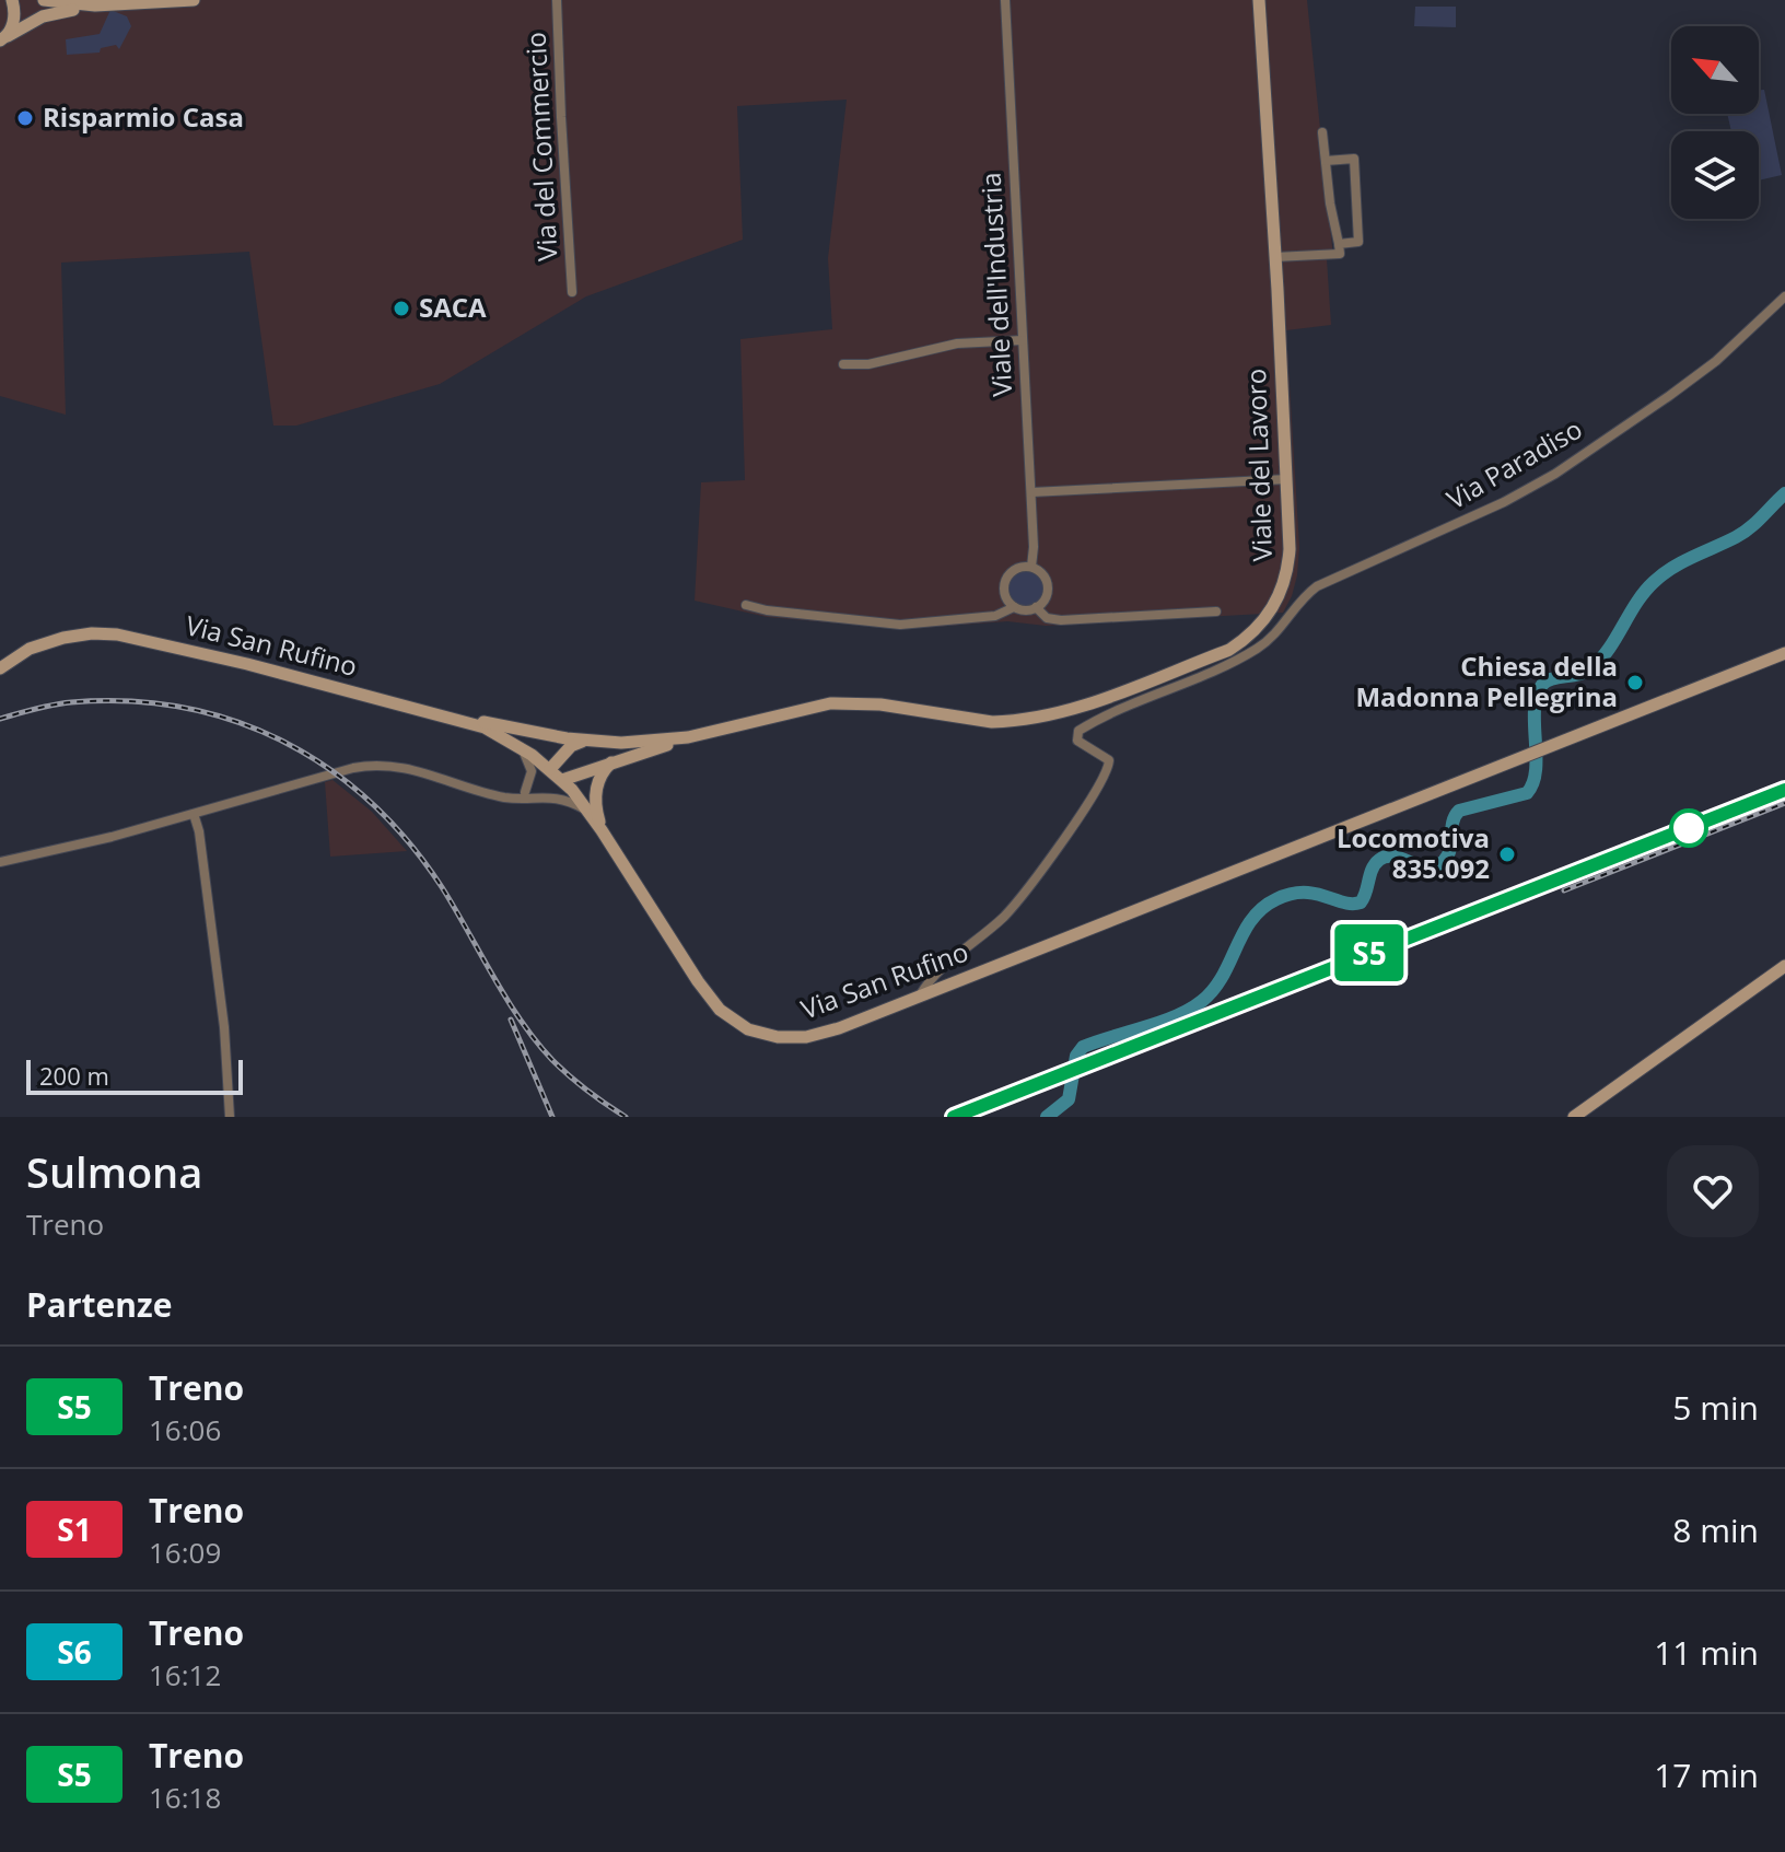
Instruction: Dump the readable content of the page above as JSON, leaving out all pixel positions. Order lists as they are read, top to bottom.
{
  "streets": {
    "main road": ["Viale del Lavoro", "Via San Rufino"],
    "street": ["Via del Commercio", "Viale dell'Industria", "Via Paradiso"]
  },
  "crossings": [
    ["Viale del Lavoro", "Via San Rufino"],
    ["Via Paradiso", "Via San Rufino"]
  ],
  "places": [
    "Risparmio Casa",
    "SACA",
    "Chiesa della Madonna Pellegrina",
    "Locomotiva 835.092"
  ],
  "scale_bar": "200 m",
  "north": "top left",
  "page": {
    "on_map": "S5",
    "scale": "200 m",
    "heading": [
      ["Sulmona", "Treno"],
      "Partenze"
    ],
    "list": [
      {
        "mark": "S5",
        "name": "Treno",
        "note": "16:06",
        "value": "5 min"
      },
      {
        "mark": "S1",
        "name": "Treno",
        "note": "16:09",
        "value": "8 min"
      },
      {
        "mark": "S6",
        "name": "Treno",
        "note": "16:12",
        "value": "11 min"
      },
      {
        "mark": "S5",
        "name": "Treno",
        "note": "16:18",
        "value": "17 min"
      }
    ]
  }
}
